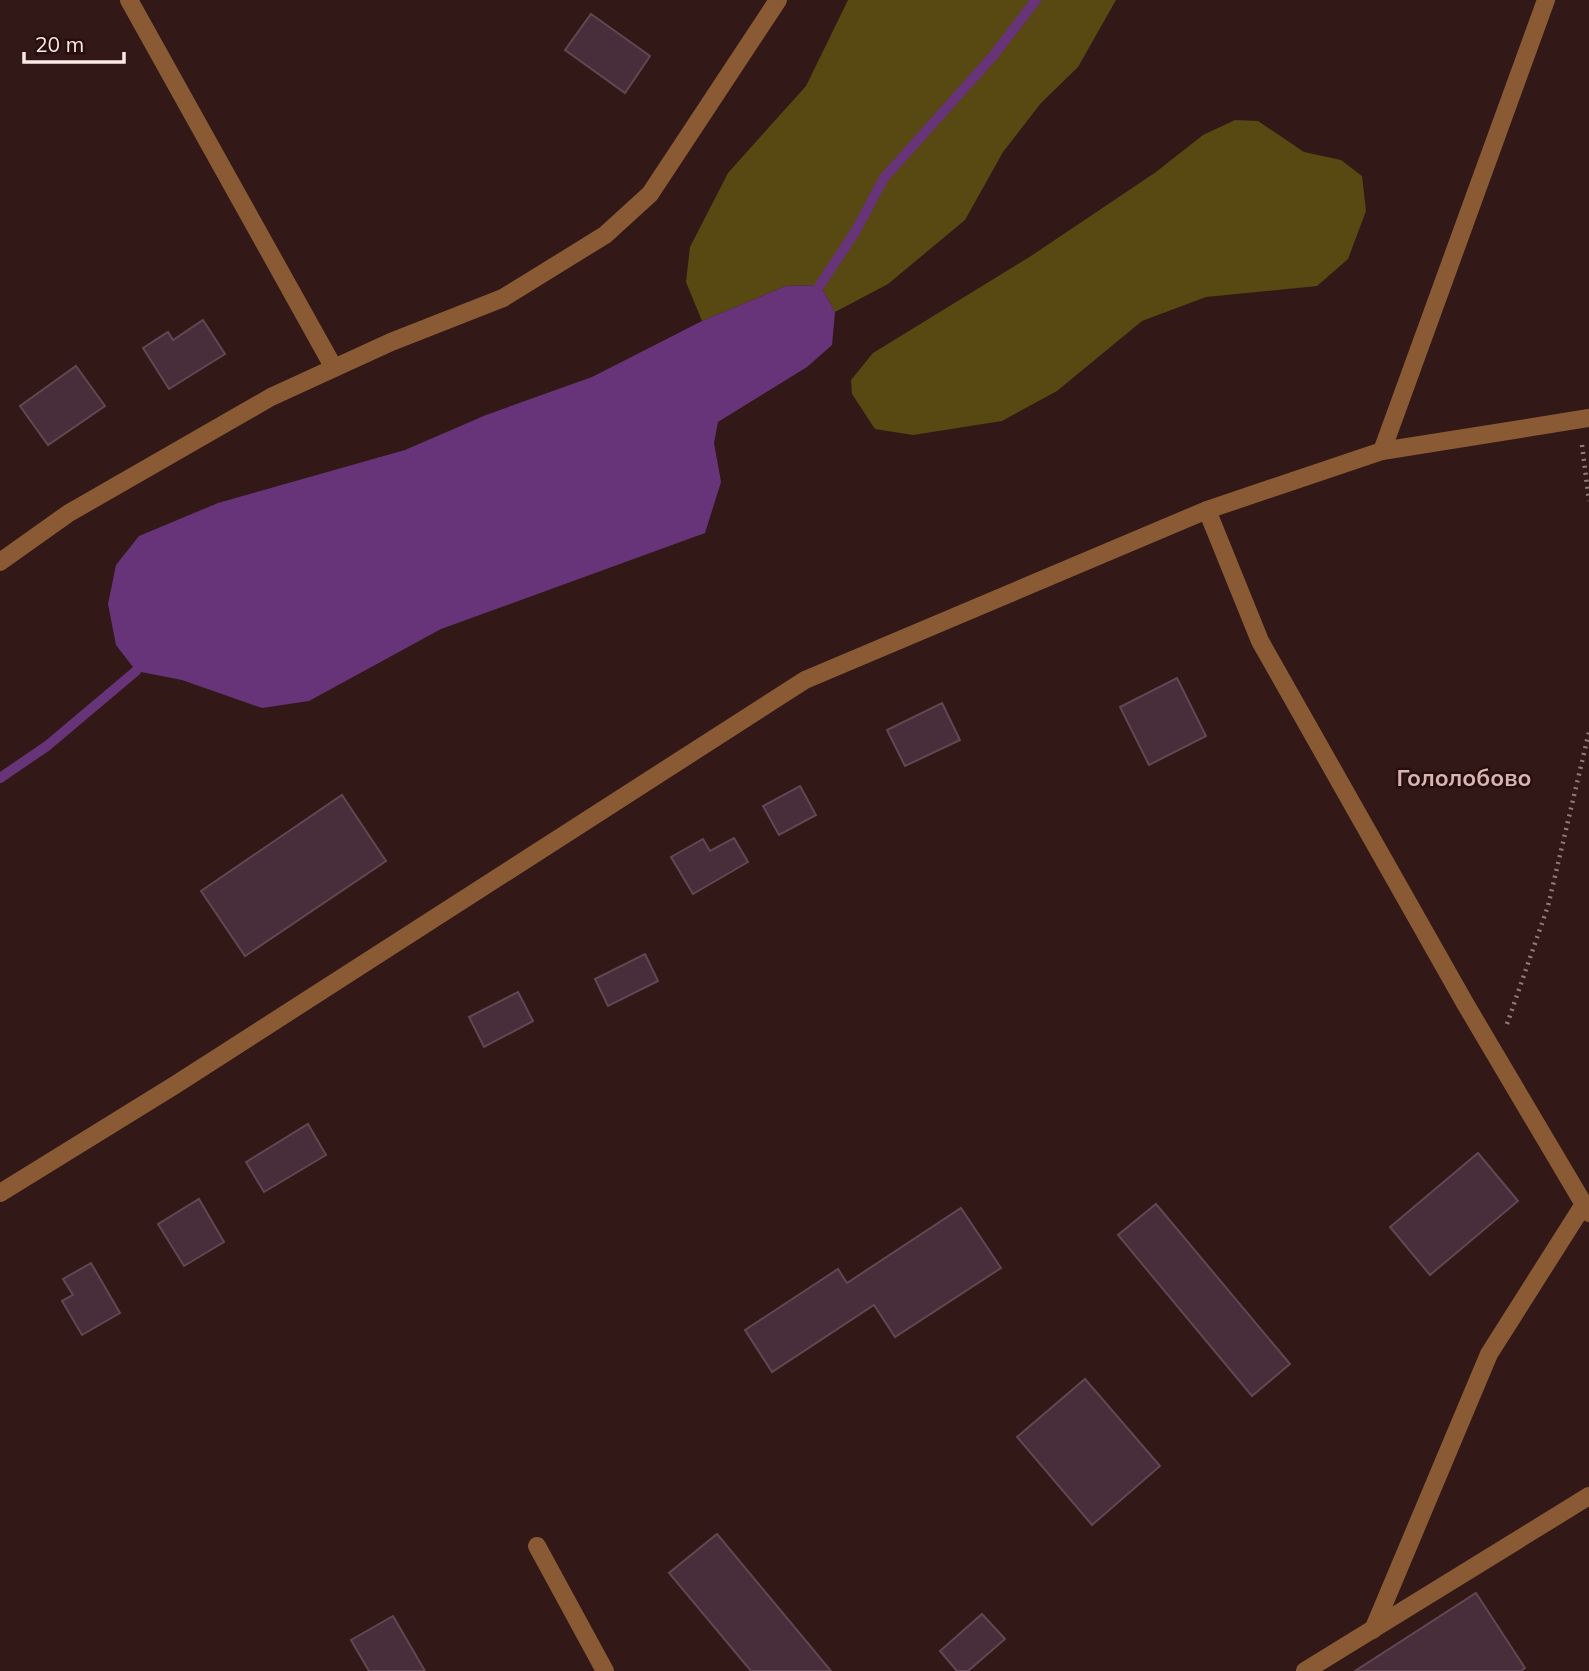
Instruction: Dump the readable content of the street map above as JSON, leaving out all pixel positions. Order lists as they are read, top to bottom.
{
  "districts": ["Гололобово"],
  "scale_bar": "20 m"
}
